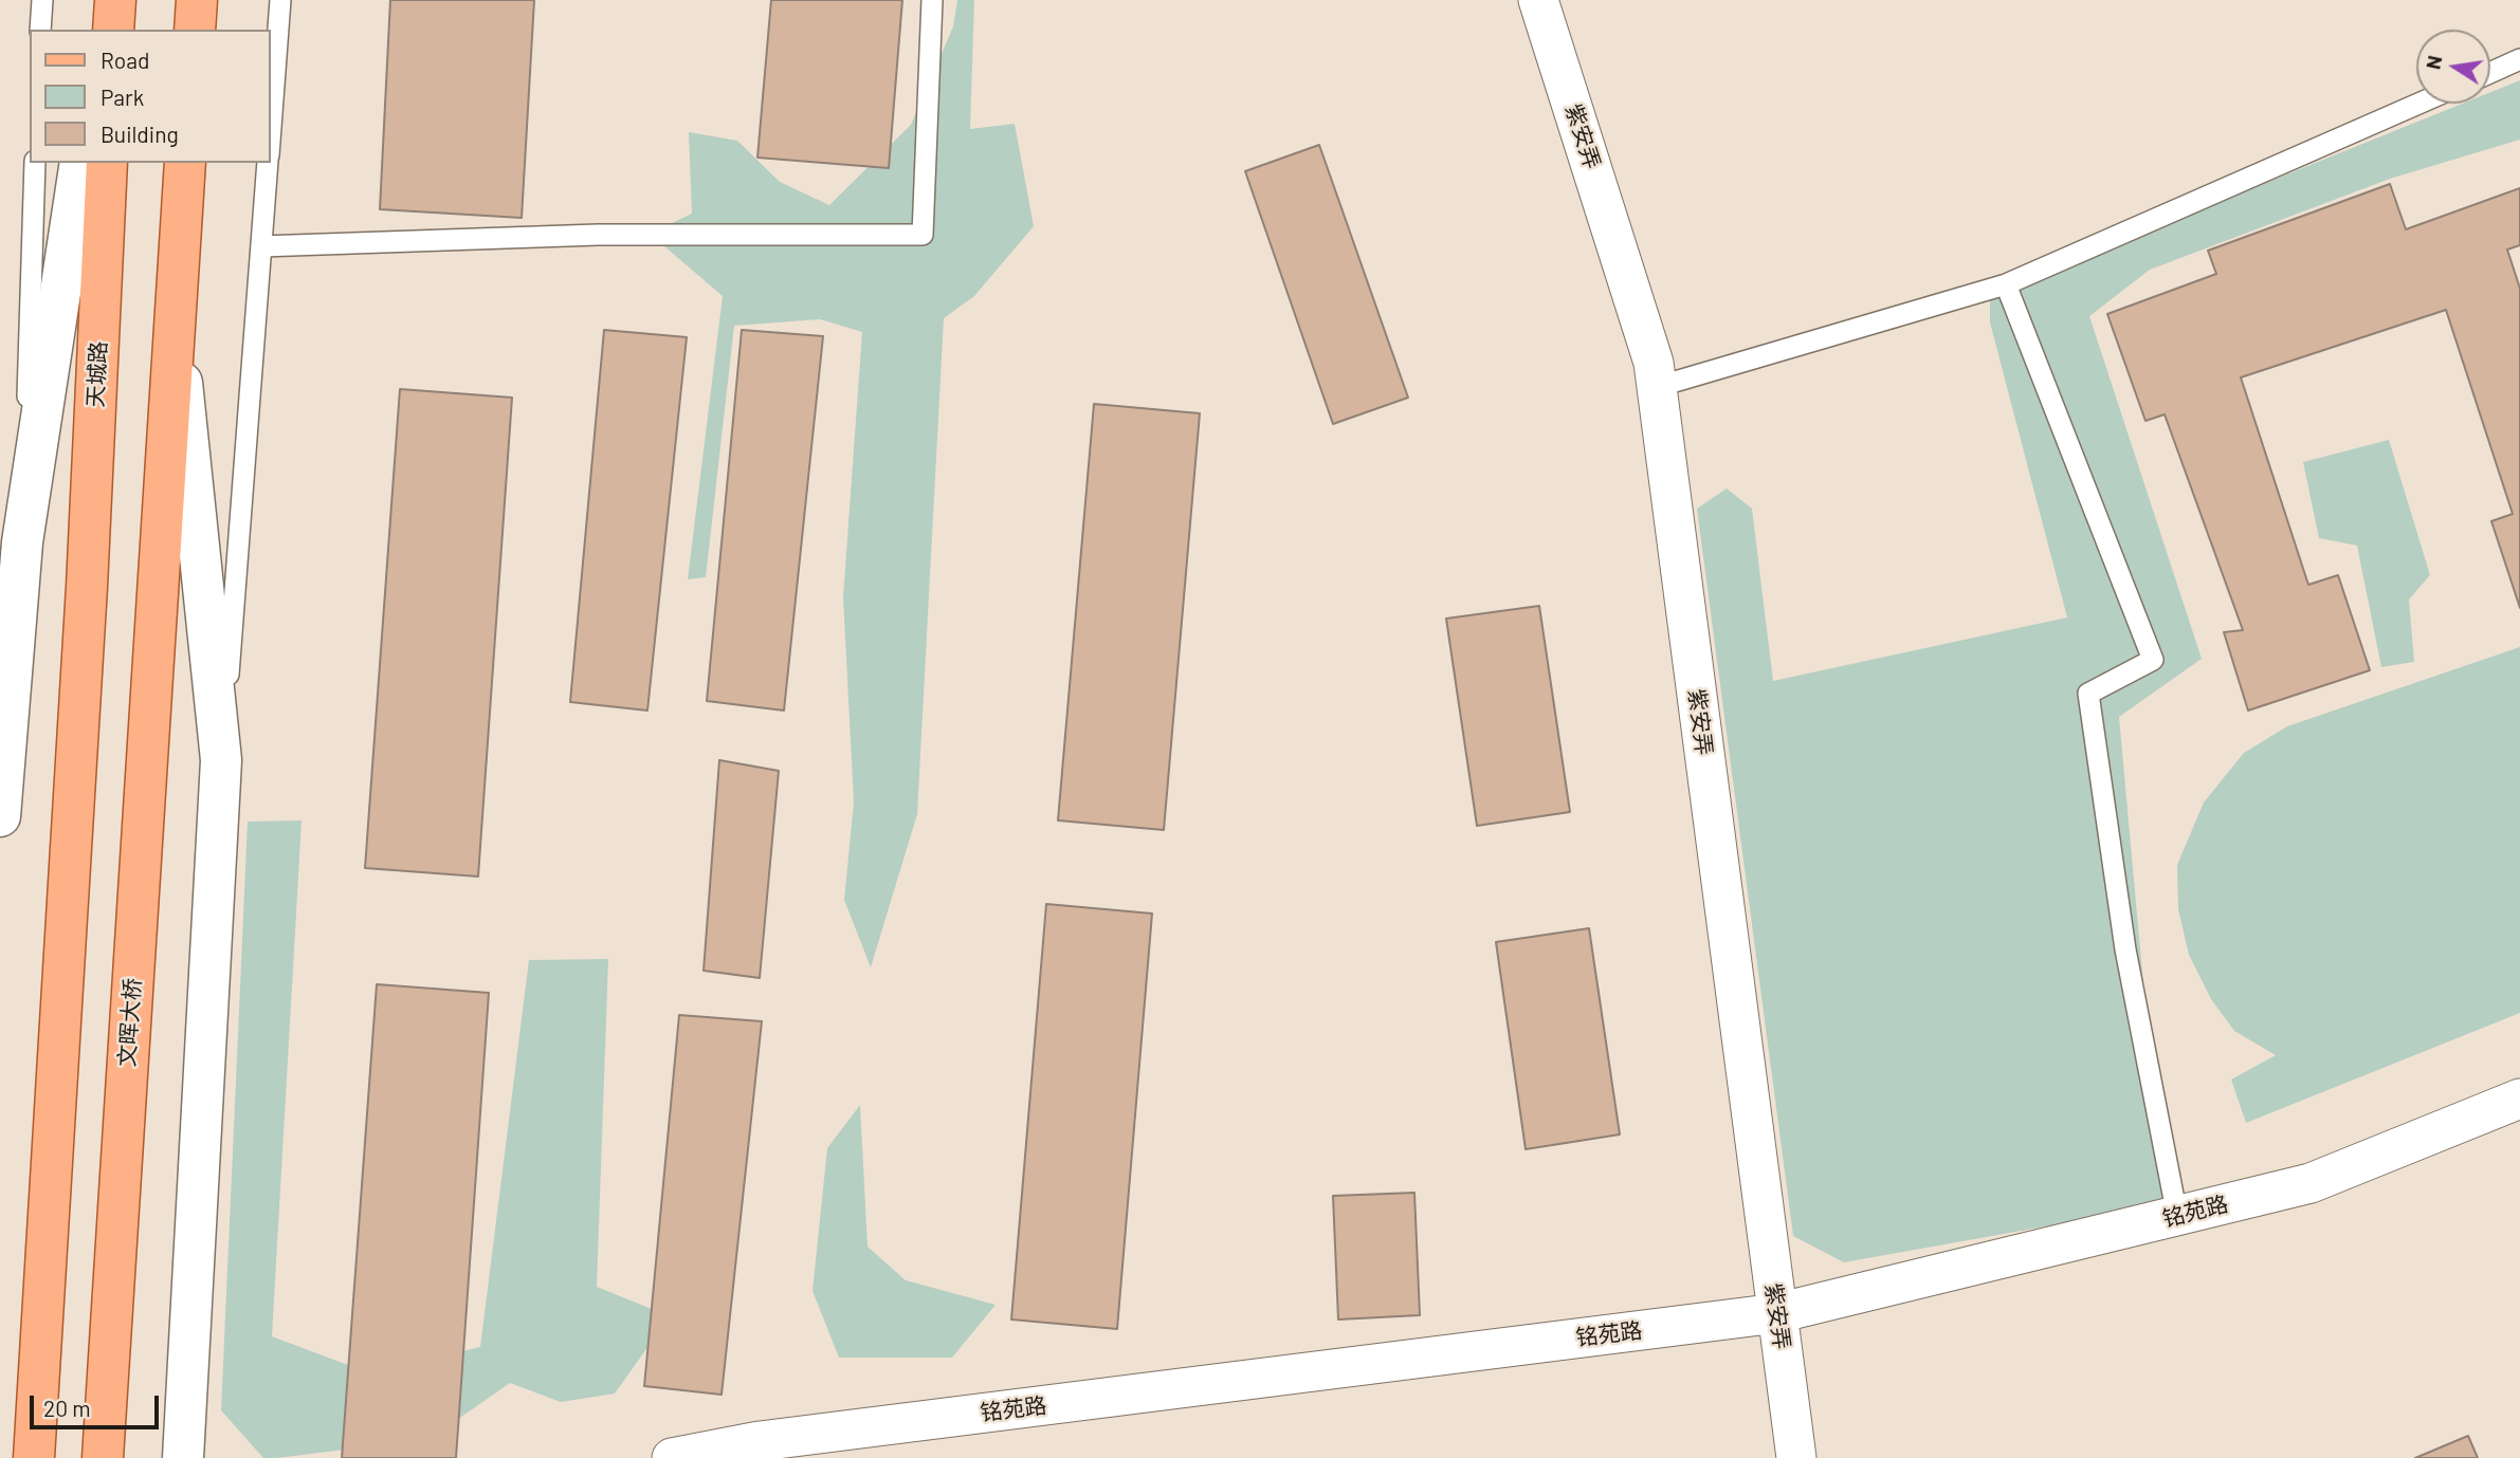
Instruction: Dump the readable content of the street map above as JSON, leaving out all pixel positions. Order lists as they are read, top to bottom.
{
  "streets": {
    "main road": ["天城路", "文晖大桥"],
    "street": ["紫安弄", "铭苑路"]
  },
  "crossings": [
    ["紫安弄", "铭苑路"]
  ],
  "legend": ["Road", "Park", "Building"],
  "scale_bar": "20 m",
  "north": "left"
}
